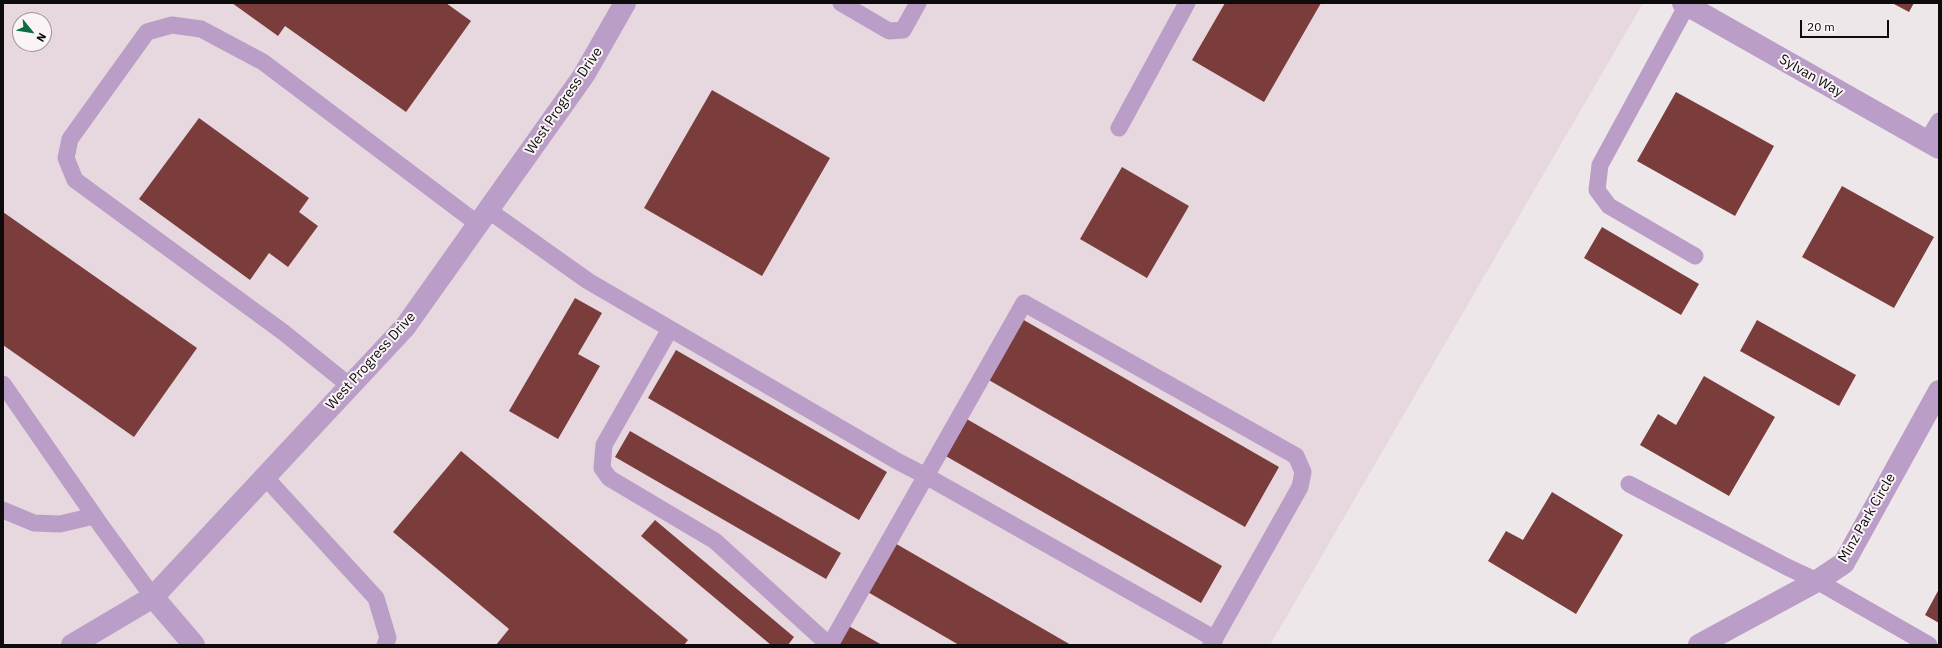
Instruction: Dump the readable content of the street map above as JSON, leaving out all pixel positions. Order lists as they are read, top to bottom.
{
  "streets": {
    "street": ["Sylvan Way", "West Progress Drive", "Minz Park Circle"]
  },
  "scale_bar": "20 m",
  "north": "bottom right"
}
